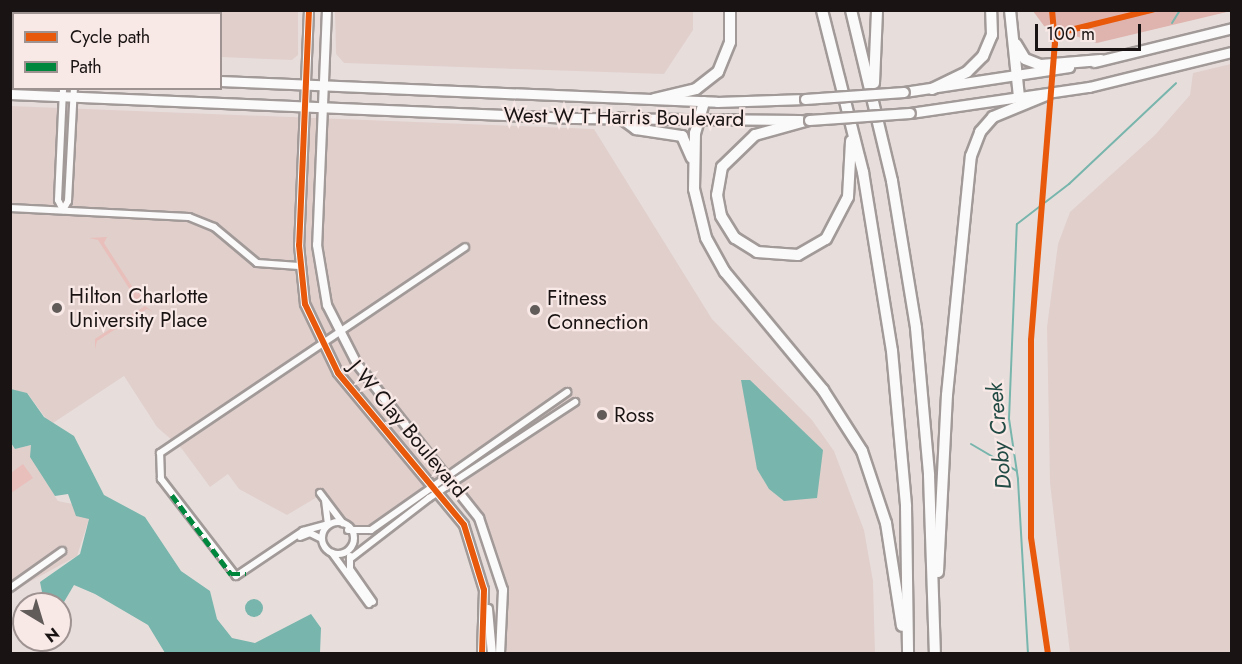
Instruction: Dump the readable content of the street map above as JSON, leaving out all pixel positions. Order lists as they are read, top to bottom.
{
  "streets": {
    "main road": ["West W T Harris Boulevard"],
    "street": ["J W Clay Boulevard"]
  },
  "crossings": [
    ["West W T Harris Boulevard", "J W Clay Boulevard"]
  ],
  "water": ["Doby Creek"],
  "places": ["Hilton Charlotte University Place", "Fitness Connection", "Ross"],
  "legend": ["Cycle path", "Path"],
  "scale_bar": "100 m",
  "north": "bottom right"
}
